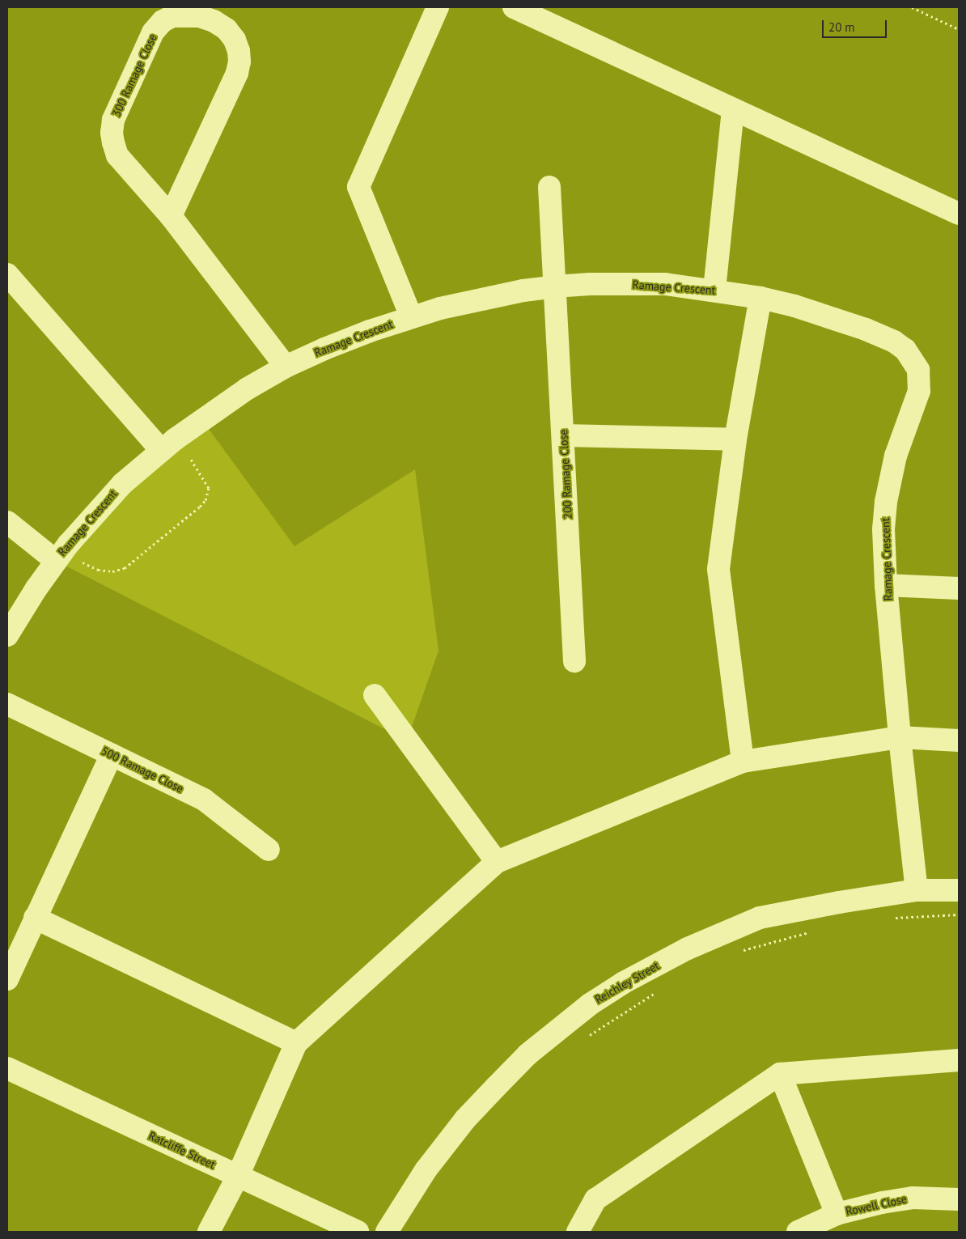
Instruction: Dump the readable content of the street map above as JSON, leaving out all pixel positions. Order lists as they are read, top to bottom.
{
  "streets": {
    "street": [
      "300 Ramage Close",
      "Ramage Crescent",
      "200 Ramage Close",
      "500 Ramage Close",
      "Reichley Street",
      "Ratcliffe Street",
      "Rowell Close"
    ]
  },
  "crossings": [
    ["300 Ramage Close", "Ramage Crescent"],
    ["Ramage Crescent", "200 Ramage Close"],
    ["Ramage Crescent", "Reichley Street"]
  ],
  "scale_bar": "20 m"
}
